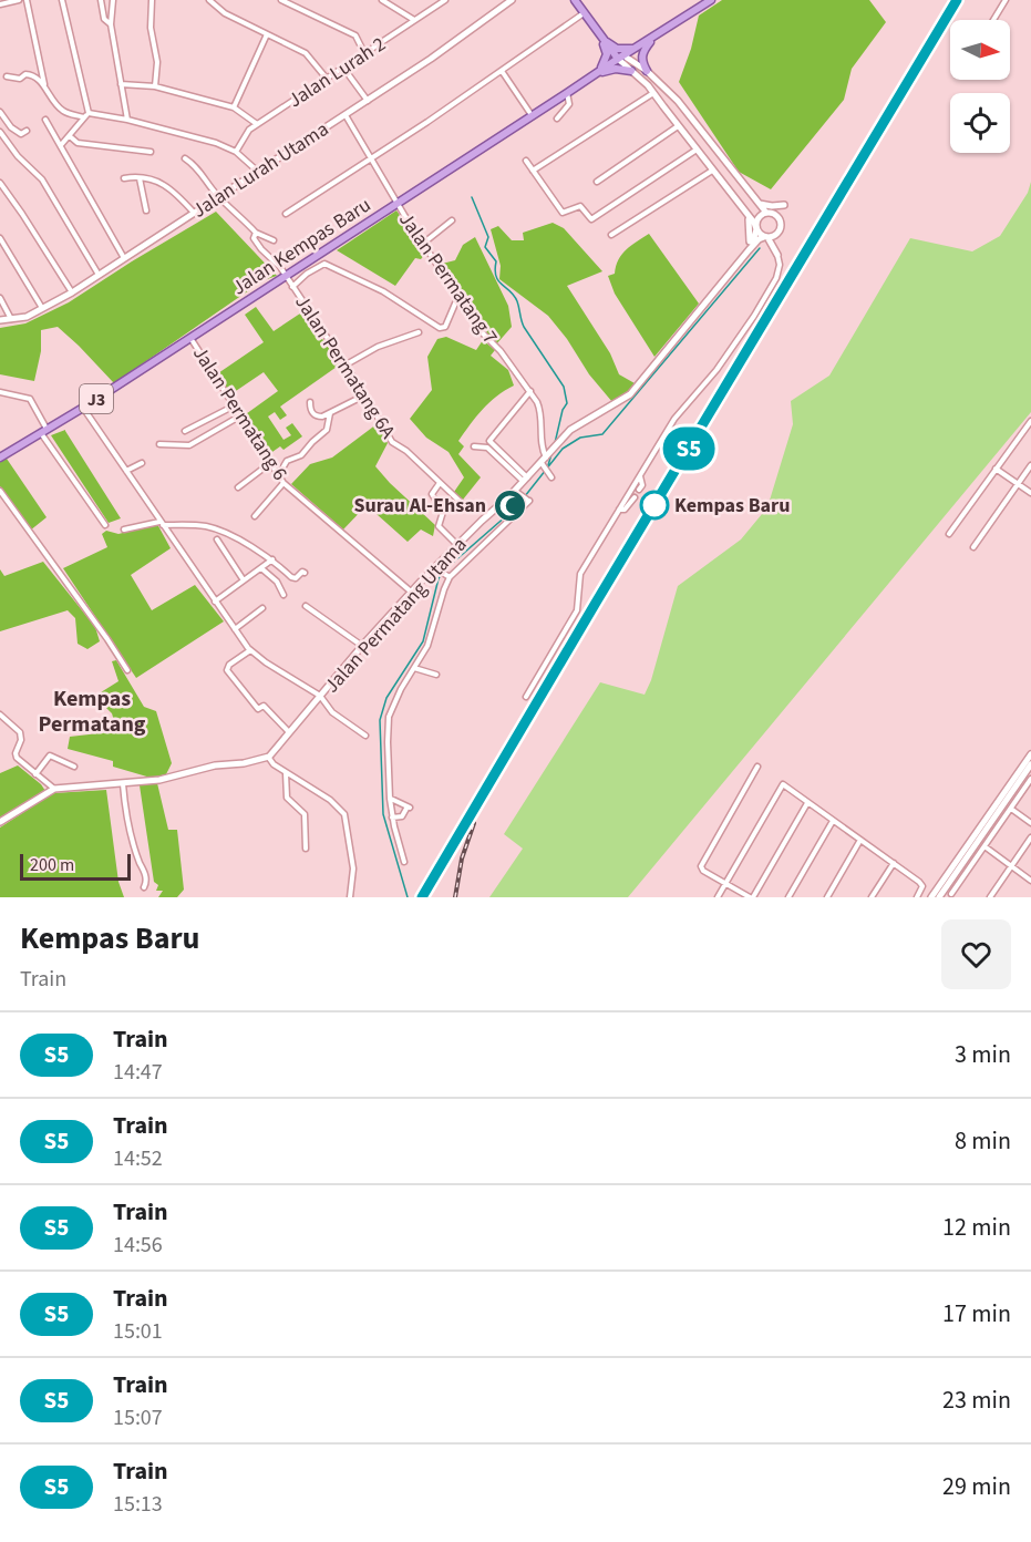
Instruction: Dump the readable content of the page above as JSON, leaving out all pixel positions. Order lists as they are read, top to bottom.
{
  "streets": {
    "main road": ["Jalan Kempas Baru", "J3"],
    "street": [
      "Jalan Lurah 2",
      "Jalan Lurah Utama",
      "Jalan Permatang 7",
      "Jalan Permatang 6A",
      "Jalan Permatang 6",
      "Jalan Permatang Utama"
    ]
  },
  "crossings": [
    ["Jalan Lurah Utama", "Jalan Permatang 7"],
    ["Jalan Kempas Baru", "Jalan Permatang 7"],
    ["Jalan Kempas Baru", "Jalan Permatang 6A"],
    ["Jalan Kempas Baru", "Jalan Permatang 6"],
    ["Jalan Permatang 7", "Jalan Permatang Utama"],
    ["Jalan Permatang 6", "Jalan Permatang Utama"]
  ],
  "districts": ["Kempas Permatang"],
  "places": {
    "mosque": ["Surau Al-Ehsan"],
    "other": ["Kempas Baru"]
  },
  "scale_bar": "200 m",
  "north": "right",
  "page": {
    "on_map": "S5",
    "scale": "200 m",
    "heading": ["Kempas Baru", "Train"],
    "list": [
      {
        "mark": "S5",
        "name": "Train",
        "note": "14:47",
        "value": "3 min"
      },
      {
        "mark": "S5",
        "name": "Train",
        "note": "14:52",
        "value": "8 min"
      },
      {
        "mark": "S5",
        "name": "Train",
        "note": "14:56",
        "value": "12 min"
      },
      {
        "mark": "S5",
        "name": "Train",
        "note": "15:01",
        "value": "17 min"
      },
      {
        "mark": "S5",
        "name": "Train",
        "note": "15:07",
        "value": "23 min"
      },
      {
        "mark": "S5",
        "name": "Train",
        "note": "15:13",
        "value": "29 min"
      }
    ]
  }
}
